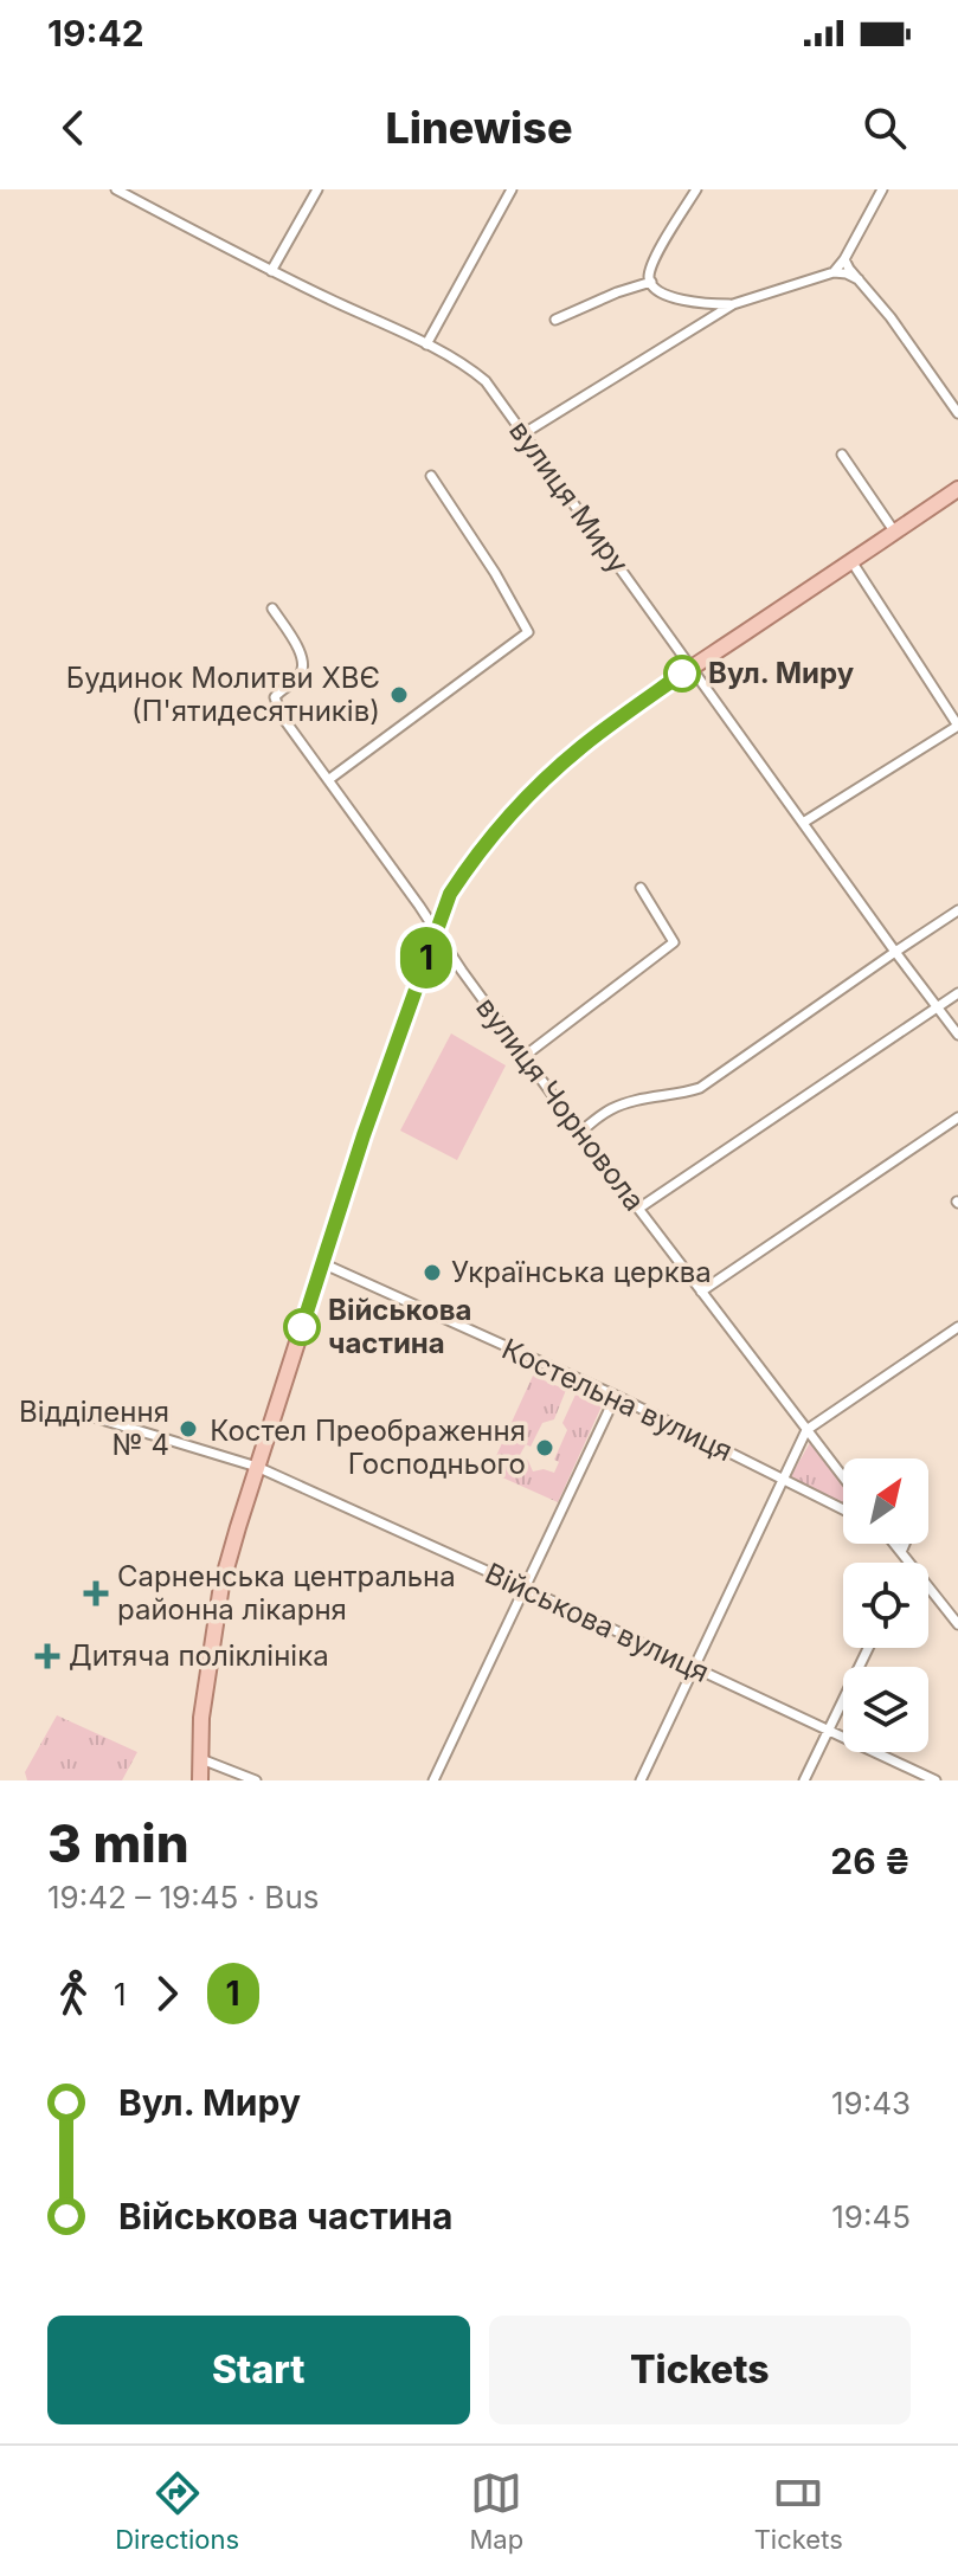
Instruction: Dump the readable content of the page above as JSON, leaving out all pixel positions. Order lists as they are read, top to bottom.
{
  "streets": {
    "street": [
      "вулиця Миру",
      "вулиця Чорновола",
      "Костельна вулиця",
      "Військова вулиця"
    ]
  },
  "places": {
    "other": [
      "Вул. Миру",
      "Будинок Молитви ХВЄ (П'ятидесятників)",
      "Українська церква",
      "Військова частина",
      "Відділення № 4",
      "Костел Преображення Господнього"
    ],
    "health": ["Сарненська центральна районна лікарня", "Дитяча поліклініка"]
  },
  "lines": ["bus line 1"],
  "north": "top right",
  "page": {
    "status": "19:42",
    "header": "Linewise",
    "on_map": "1",
    "heading": ["3 min", "19:42 – 19:45 · Bus", "26 ₴"],
    "legs": ["1", "1"],
    "list": [
      {
        "name": "Вул. Миру",
        "value": "19:43"
      },
      {
        "name": "Військова частина",
        "value": "19:45"
      }
    ],
    "buttons": ["Start", "Tickets"],
    "tabs": ["Directions", "Map", "Tickets"]
  }
}
